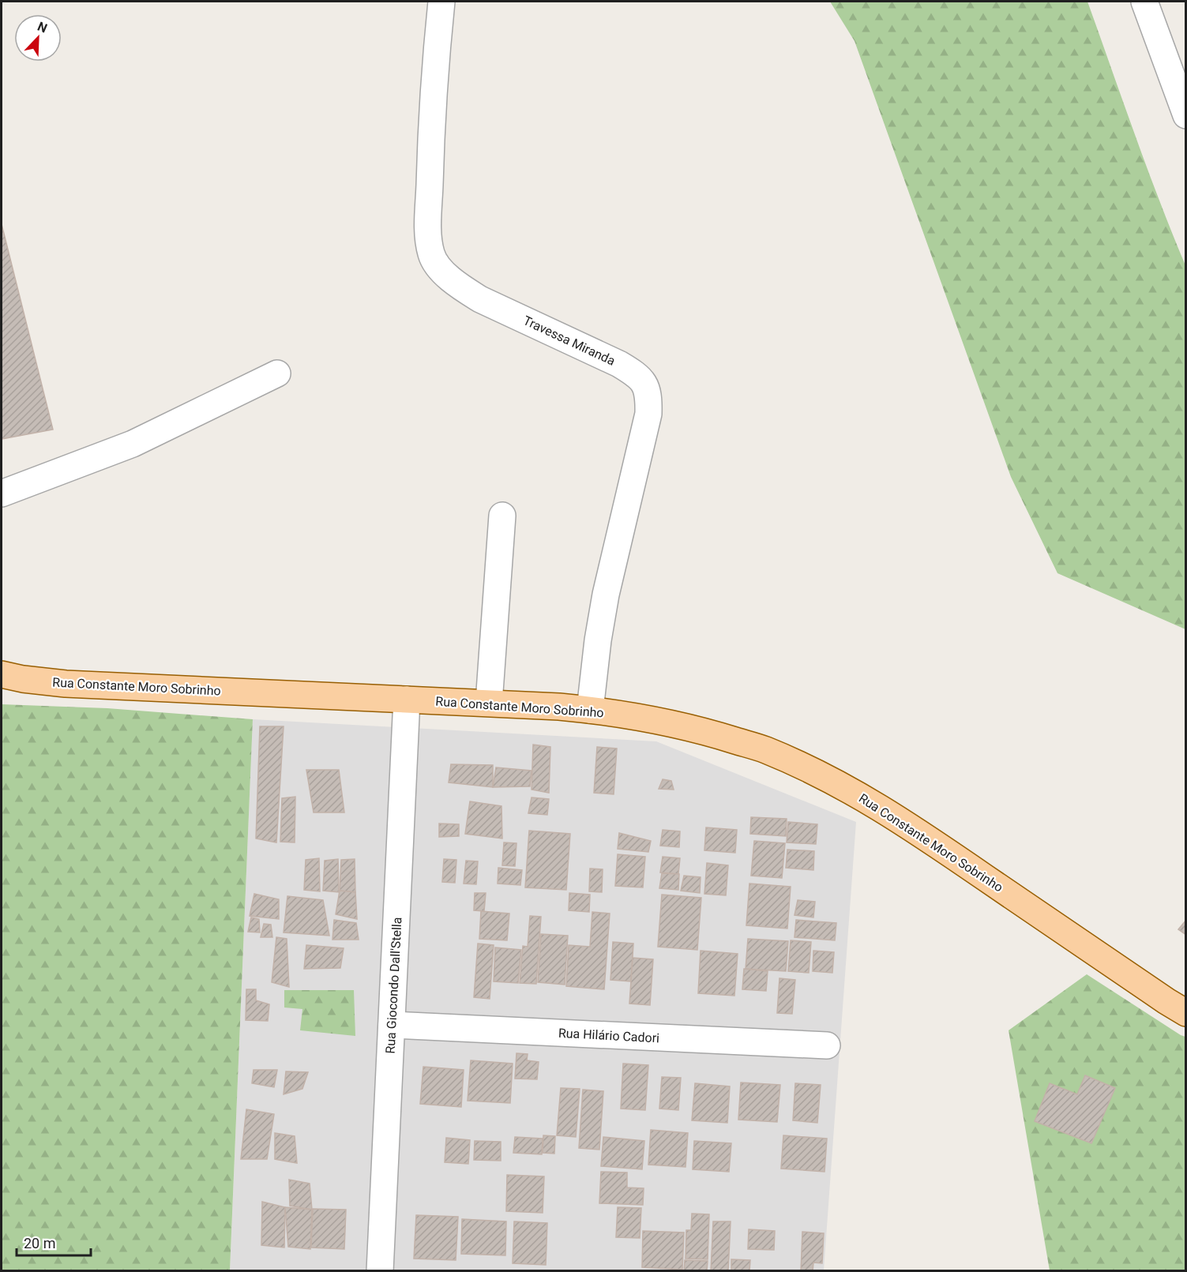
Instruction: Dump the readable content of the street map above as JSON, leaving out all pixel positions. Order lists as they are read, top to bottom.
{
  "streets": {
    "main road": ["Rua Constante Moro Sobrinho"],
    "street": ["Travessa Miranda", "Rua Giocondo Dall'Stella", "Rua Hilário Cadori"]
  },
  "crossings": [
    ["Travessa Miranda", "Rua Constante Moro Sobrinho"],
    ["Rua Constante Moro Sobrinho", "Rua Giocondo Dall'Stella"],
    ["Rua Giocondo Dall'Stella", "Rua Hilário Cadori"]
  ],
  "scale_bar": "20 m",
  "north": "top right"
}
